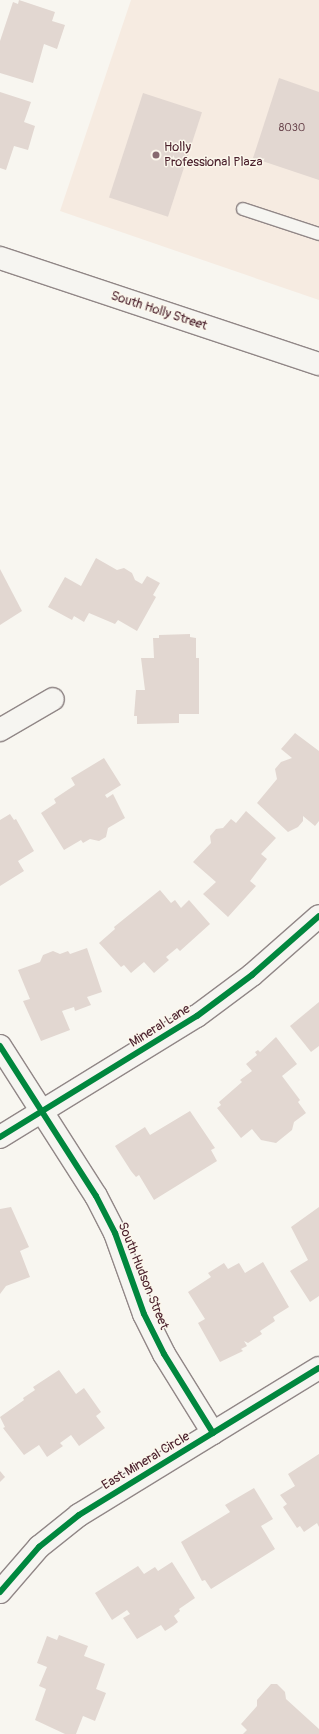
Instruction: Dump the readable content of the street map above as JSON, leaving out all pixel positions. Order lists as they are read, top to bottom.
{
  "streets": {
    "street": [
      "South Holly Street",
      "Mineral Lane",
      "South Hudson Street",
      "East Mineral Circle"
    ]
  },
  "crossings": [
    ["Mineral Lane", "South Hudson Street"],
    ["South Hudson Street", "East Mineral Circle"]
  ],
  "places": ["Holly Professional Plaza"],
  "house_numbers": ["8030"]
}
